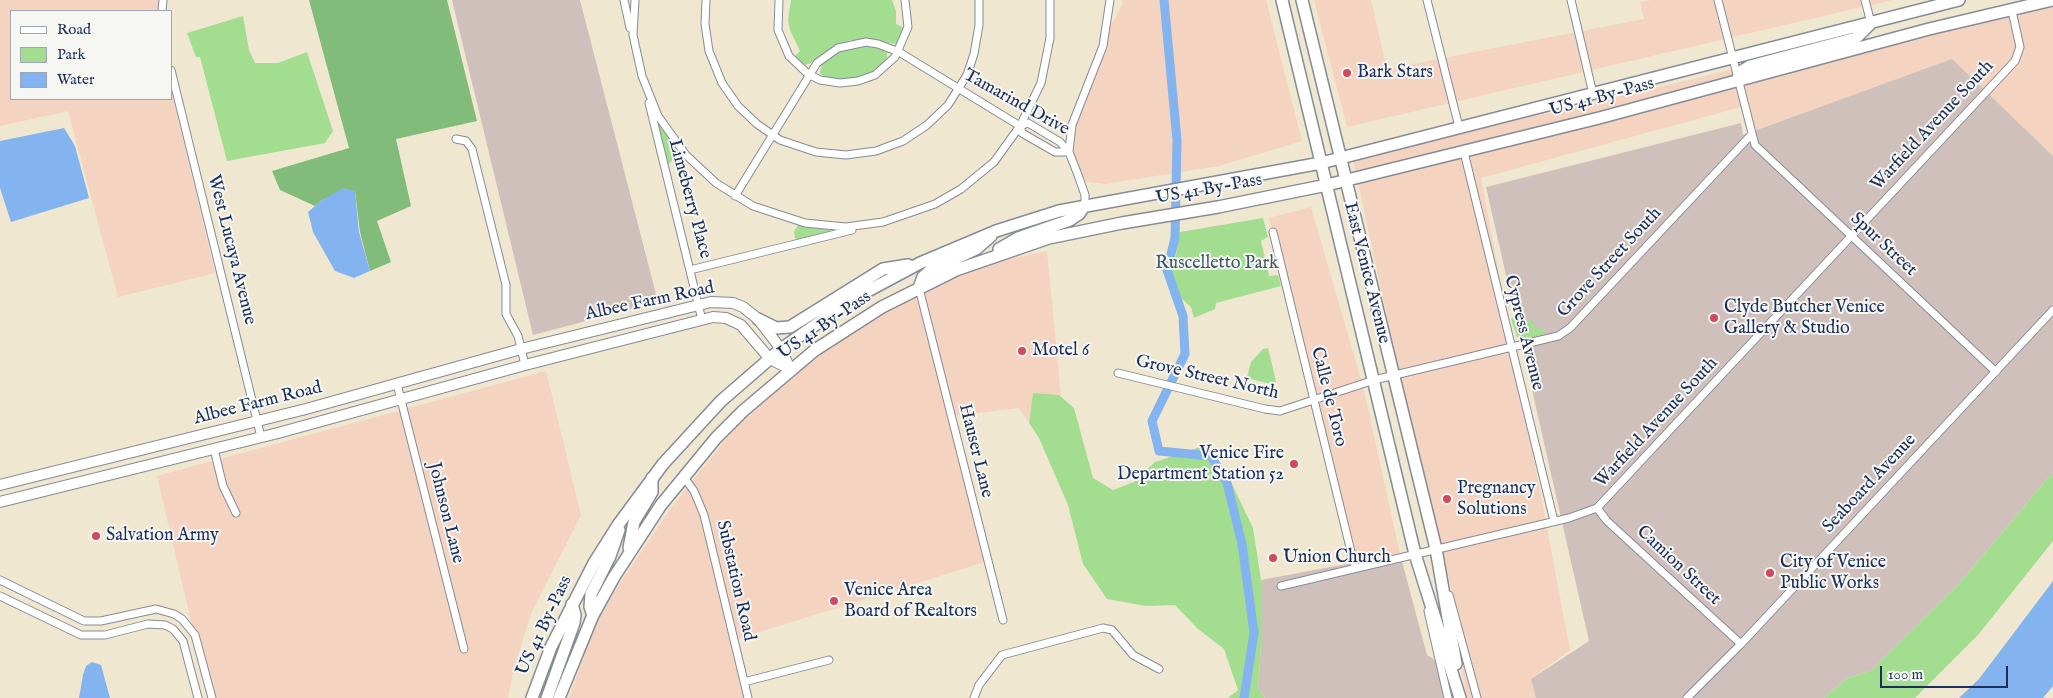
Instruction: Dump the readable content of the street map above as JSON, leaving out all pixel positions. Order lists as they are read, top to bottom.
{
  "streets": {
    "main road": ["US 41 By-Pass", "East Venice Avenue", "Albee Farm Road"],
    "street": [
      "Tamarind Drive",
      "Warfield Avenue South",
      "Limeberry Place",
      "Spur Street",
      "West Lucaya Avenue",
      "Grove Street South",
      "Cypress Avenue",
      "Grove Street North",
      "Calle de Toro",
      "Hauser Lane",
      "Seaboard Avenue",
      "Johnson Lane",
      "Camion Street",
      "Substation Road"
    ]
  },
  "crossings": [
    ["US 41 By-Pass", "Tamarind Drive"],
    ["US 41 By-Pass", "Warfield Avenue South"],
    ["US 41 By-Pass", "East Venice Avenue"],
    ["US 41 By-Pass", "Albee Farm Road"],
    ["US 41 By-Pass", "Cypress Avenue"],
    ["US 41 By-Pass", "Hauser Lane"],
    ["US 41 By-Pass", "Substation Road"],
    ["Warfield Avenue South", "Spur Street"],
    ["Warfield Avenue South", "East Venice Avenue"],
    ["Warfield Avenue South", "Cypress Avenue"],
    ["Warfield Avenue South", "Calle de Toro"],
    ["Warfield Avenue South", "Camion Street"],
    ["Spur Street", "Grove Street South"],
    ["Spur Street", "Seaboard Avenue"],
    ["West Lucaya Avenue", "Albee Farm Road"],
    ["Grove Street South", "East Venice Avenue"],
    ["Grove Street South", "Cypress Avenue"],
    ["Grove Street South", "Grove Street North"],
    ["East Venice Avenue", "Grove Street North"],
    ["Albee Farm Road", "Johnson Lane"],
    ["Grove Street North", "Calle de Toro"],
    ["Seaboard Avenue", "Camion Street"]
  ],
  "parks": ["Ruscelletto Park"],
  "places": [
    "Bark Stars",
    "Clyde Butcher Venice Gallery & Studio",
    "Motel 6",
    "Venice Fire Department Station 52",
    "Pregnancy Solutions",
    "Salvation Army",
    "Union Church",
    "City of Venice Public Works",
    "Venice Area Board of Realtors"
  ],
  "legend": ["Road", "Park", "Water"],
  "scale_bar": "100 m"
}
